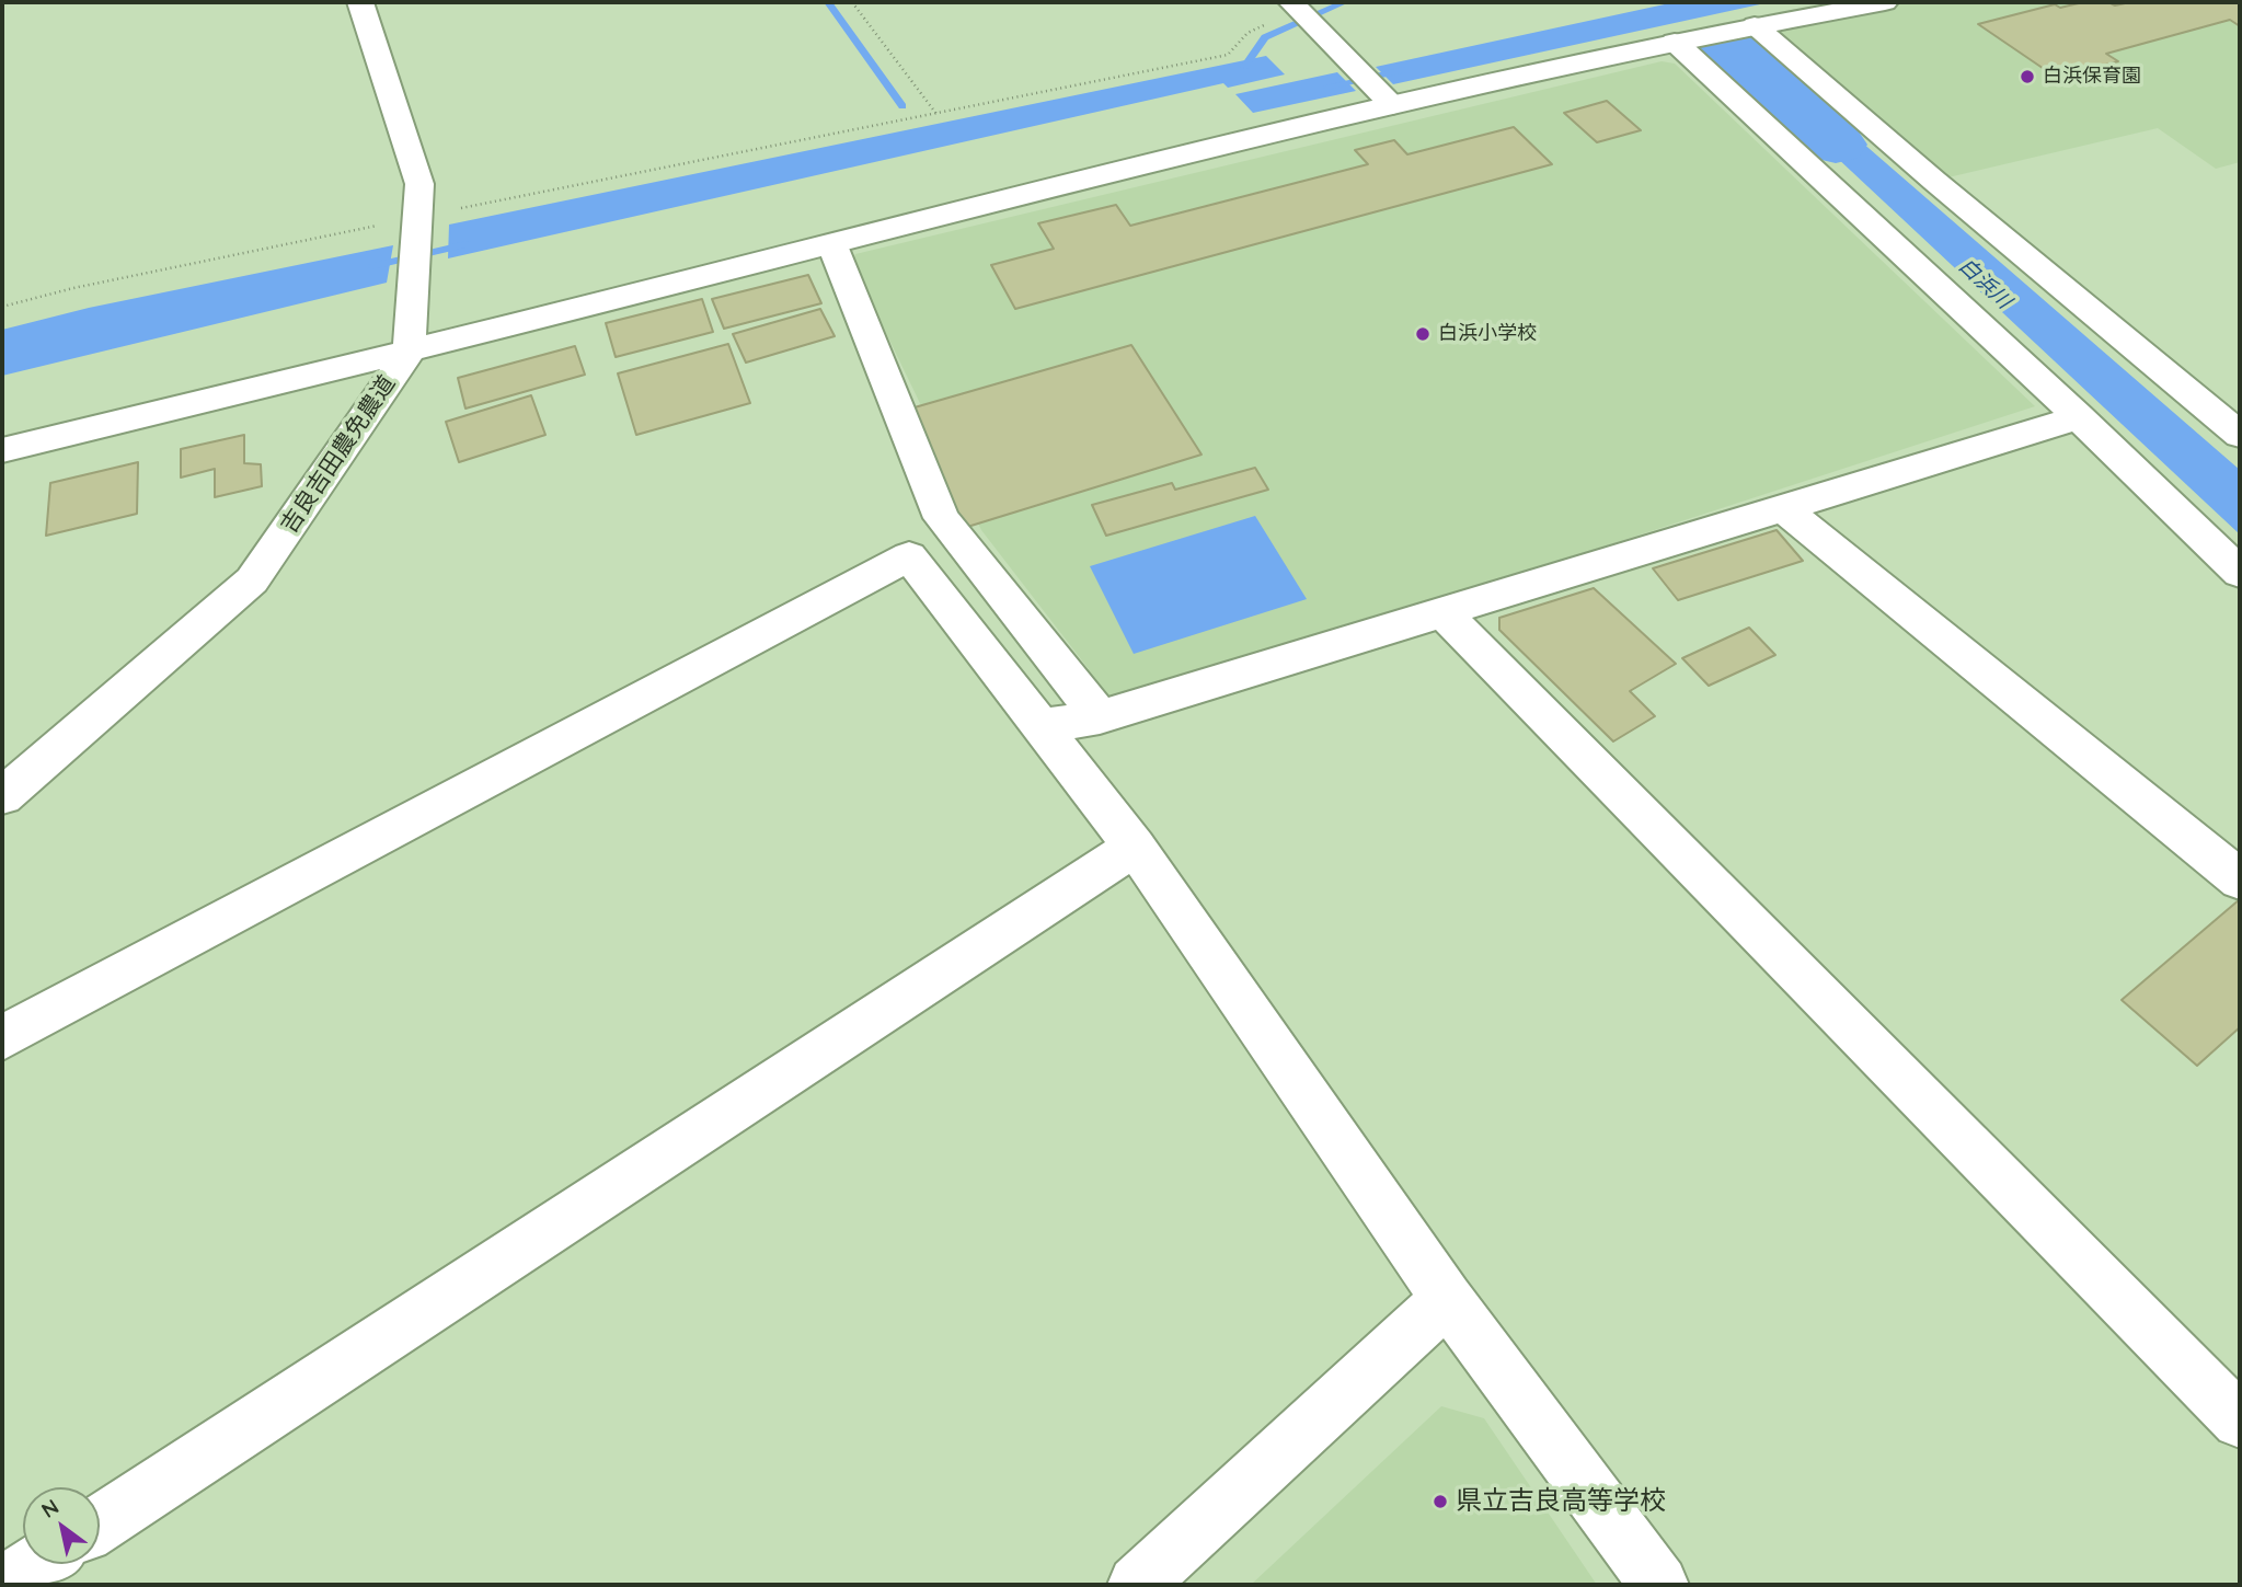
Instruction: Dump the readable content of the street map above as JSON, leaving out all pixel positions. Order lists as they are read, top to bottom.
{
  "streets": {
    "street": ["吉良吉田農免農道"]
  },
  "water": ["白浜川"],
  "places": ["白浜保育園", "白浜小学校", "県立吉良高等学校"],
  "north": "top left"
}
